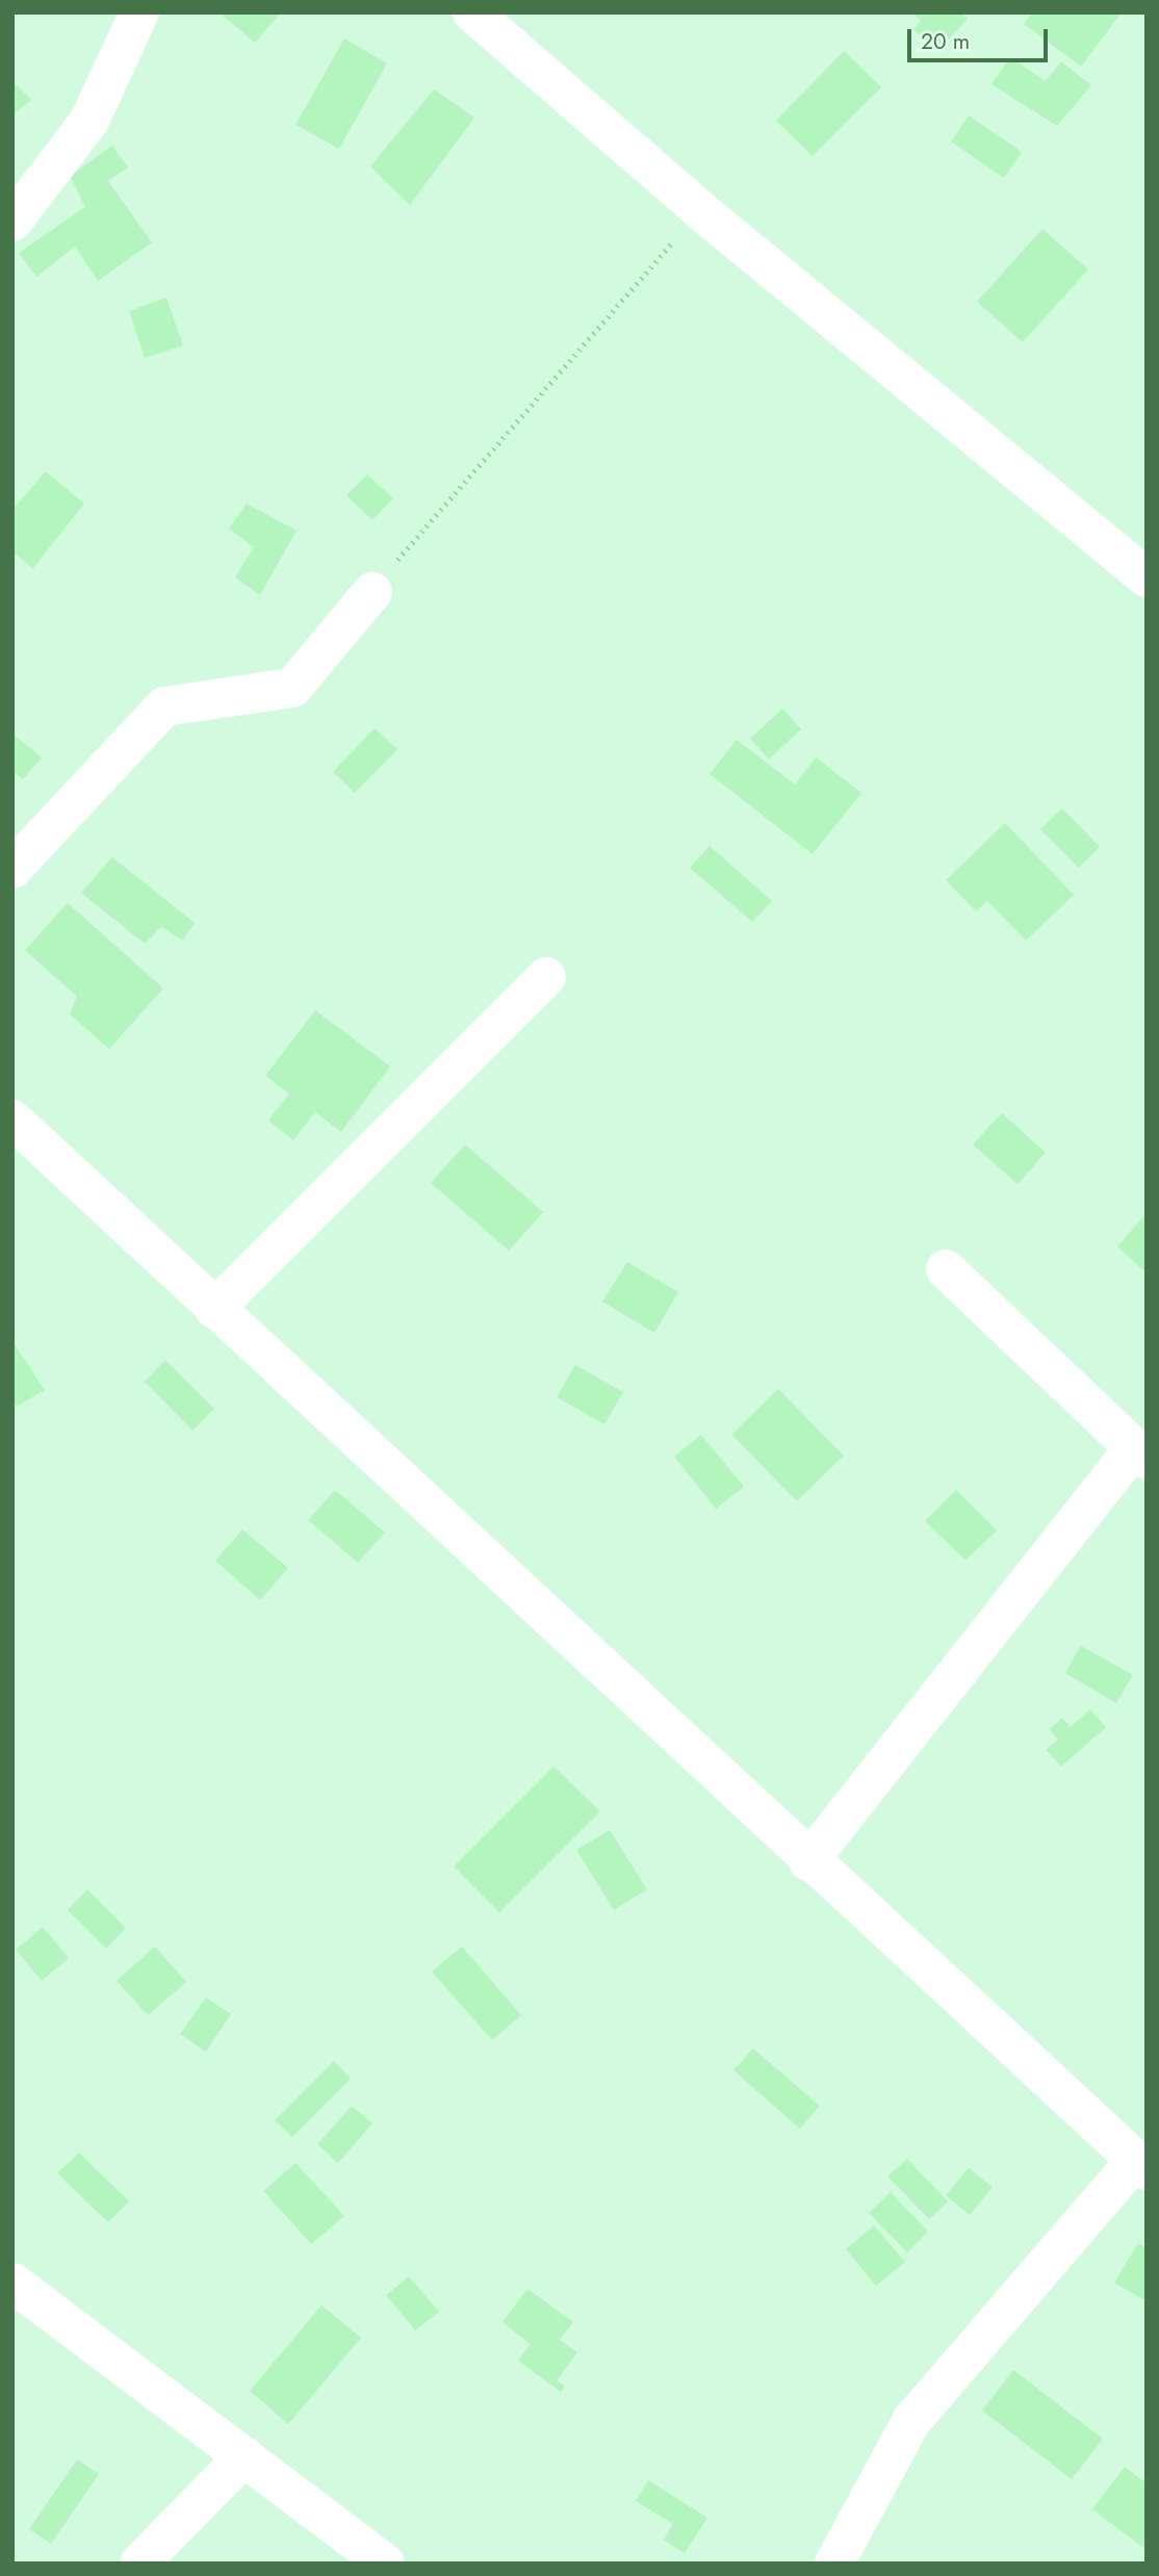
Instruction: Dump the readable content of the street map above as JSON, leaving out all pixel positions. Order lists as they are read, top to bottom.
{
  "scale_bar": "20 m"
}
